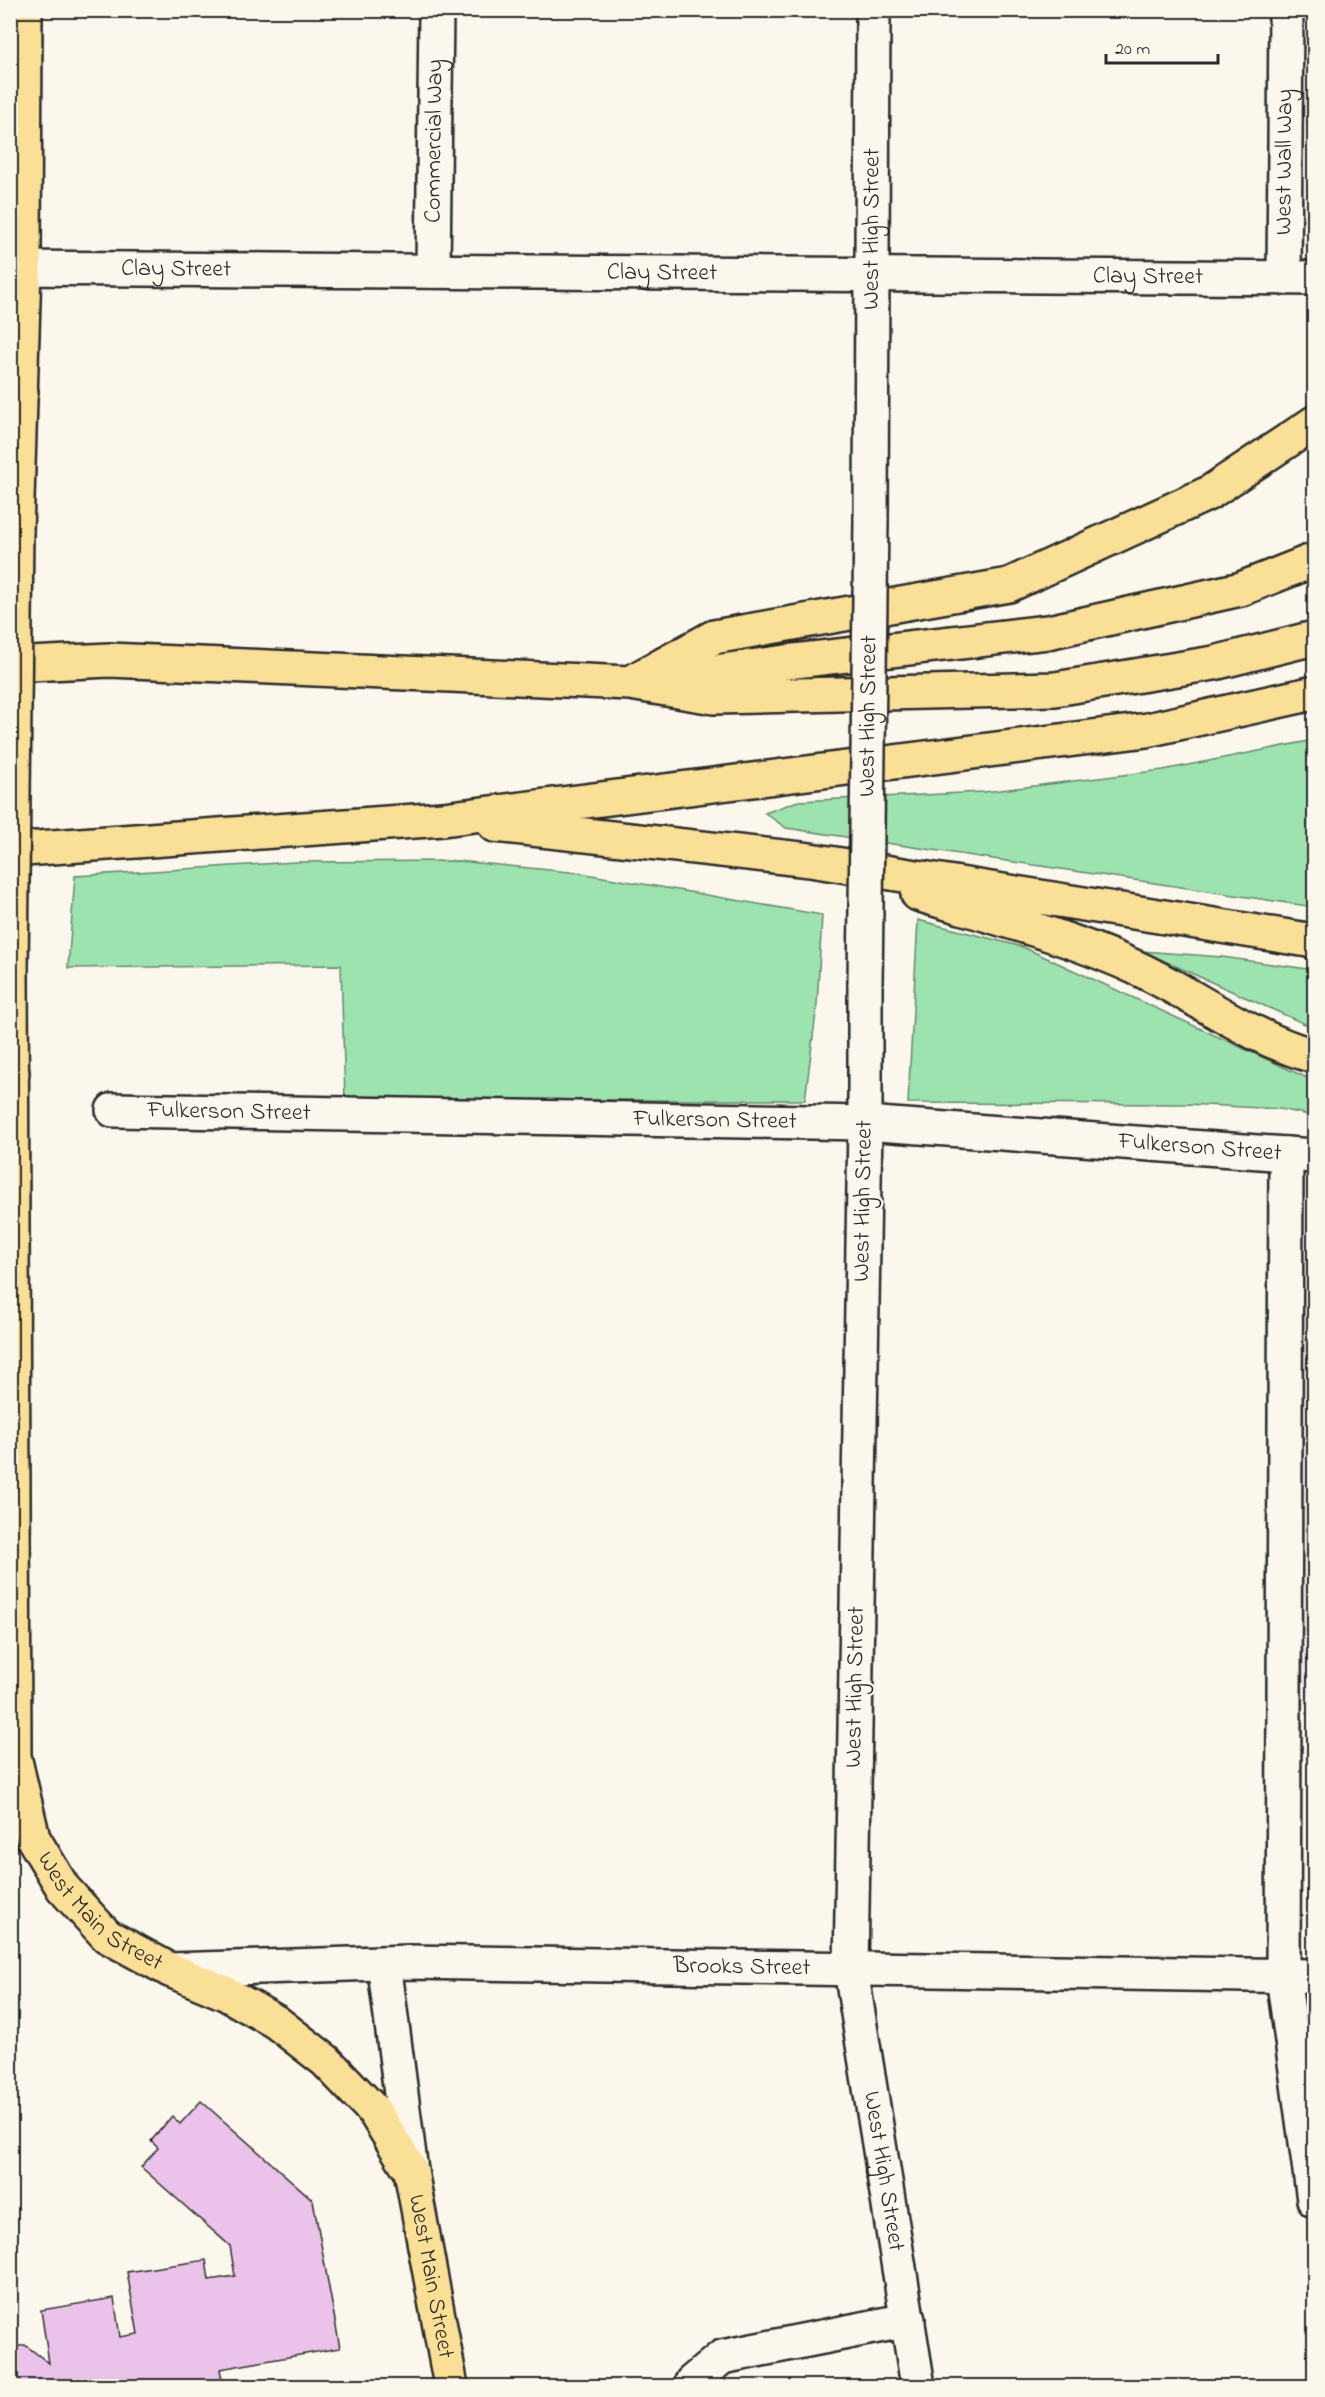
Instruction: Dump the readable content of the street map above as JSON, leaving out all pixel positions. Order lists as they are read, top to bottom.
{
  "streets": {
    "main road": ["West Main Street"],
    "street": [
      "Commercial Way",
      "West Wall Way",
      "West High Street",
      "Clay Street",
      "Fulkerson Street",
      "Brooks Street"
    ]
  },
  "crossings": [
    ["Commercial Way", "Clay Street"],
    ["West Wall Way", "Clay Street"],
    ["West High Street", "Clay Street"],
    ["West High Street", "Fulkerson Street"],
    ["West High Street", "Brooks Street"],
    ["Clay Street", "West Main Street"],
    ["West Main Street", "Brooks Street"]
  ],
  "scale_bar": "20 m"
}
